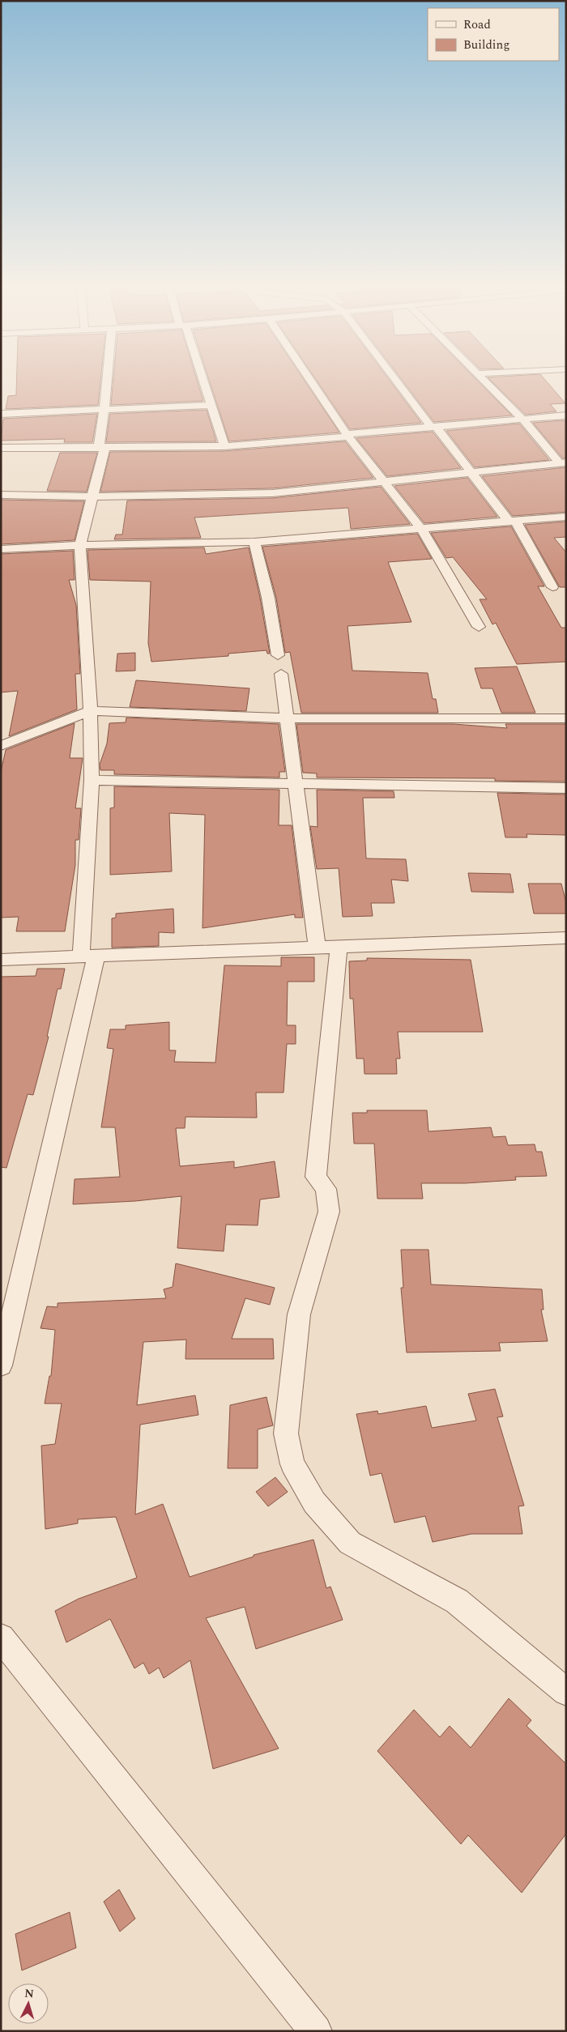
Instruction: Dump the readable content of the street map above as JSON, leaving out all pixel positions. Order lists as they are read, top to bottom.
{
  "legend": ["Road", "Building"],
  "north": "top"
}
